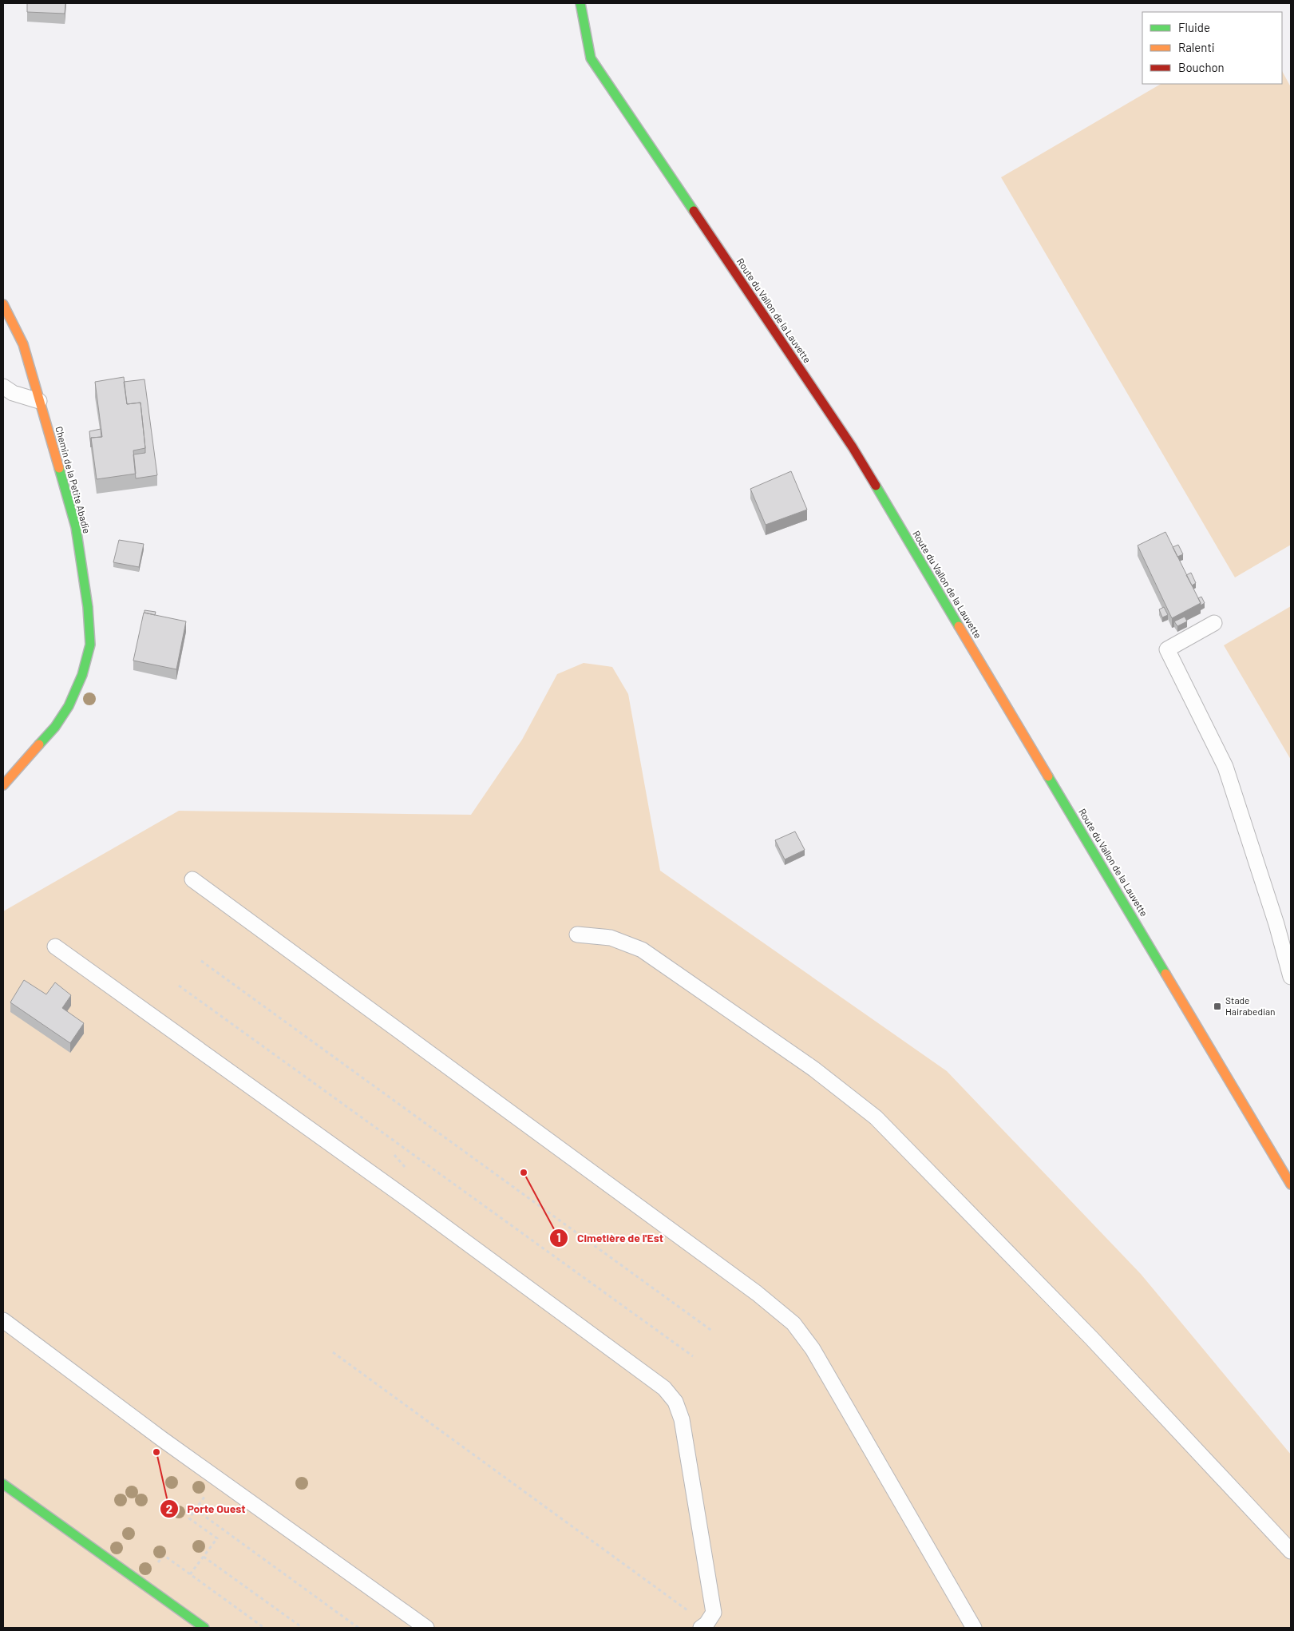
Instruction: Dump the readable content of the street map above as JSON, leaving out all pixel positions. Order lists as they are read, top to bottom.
{
  "streets": {
    "street": ["Route du Vallon de la Lauvette", "Chemin de la Petite Abadie"]
  },
  "places": {
    "transit": ["Stade Hairabedian"],
    "other": ["Cimetière de l'Est", "Porte Ouest"]
  },
  "legend": ["Fluide", "Ralenti", "Bouchon"]
}
